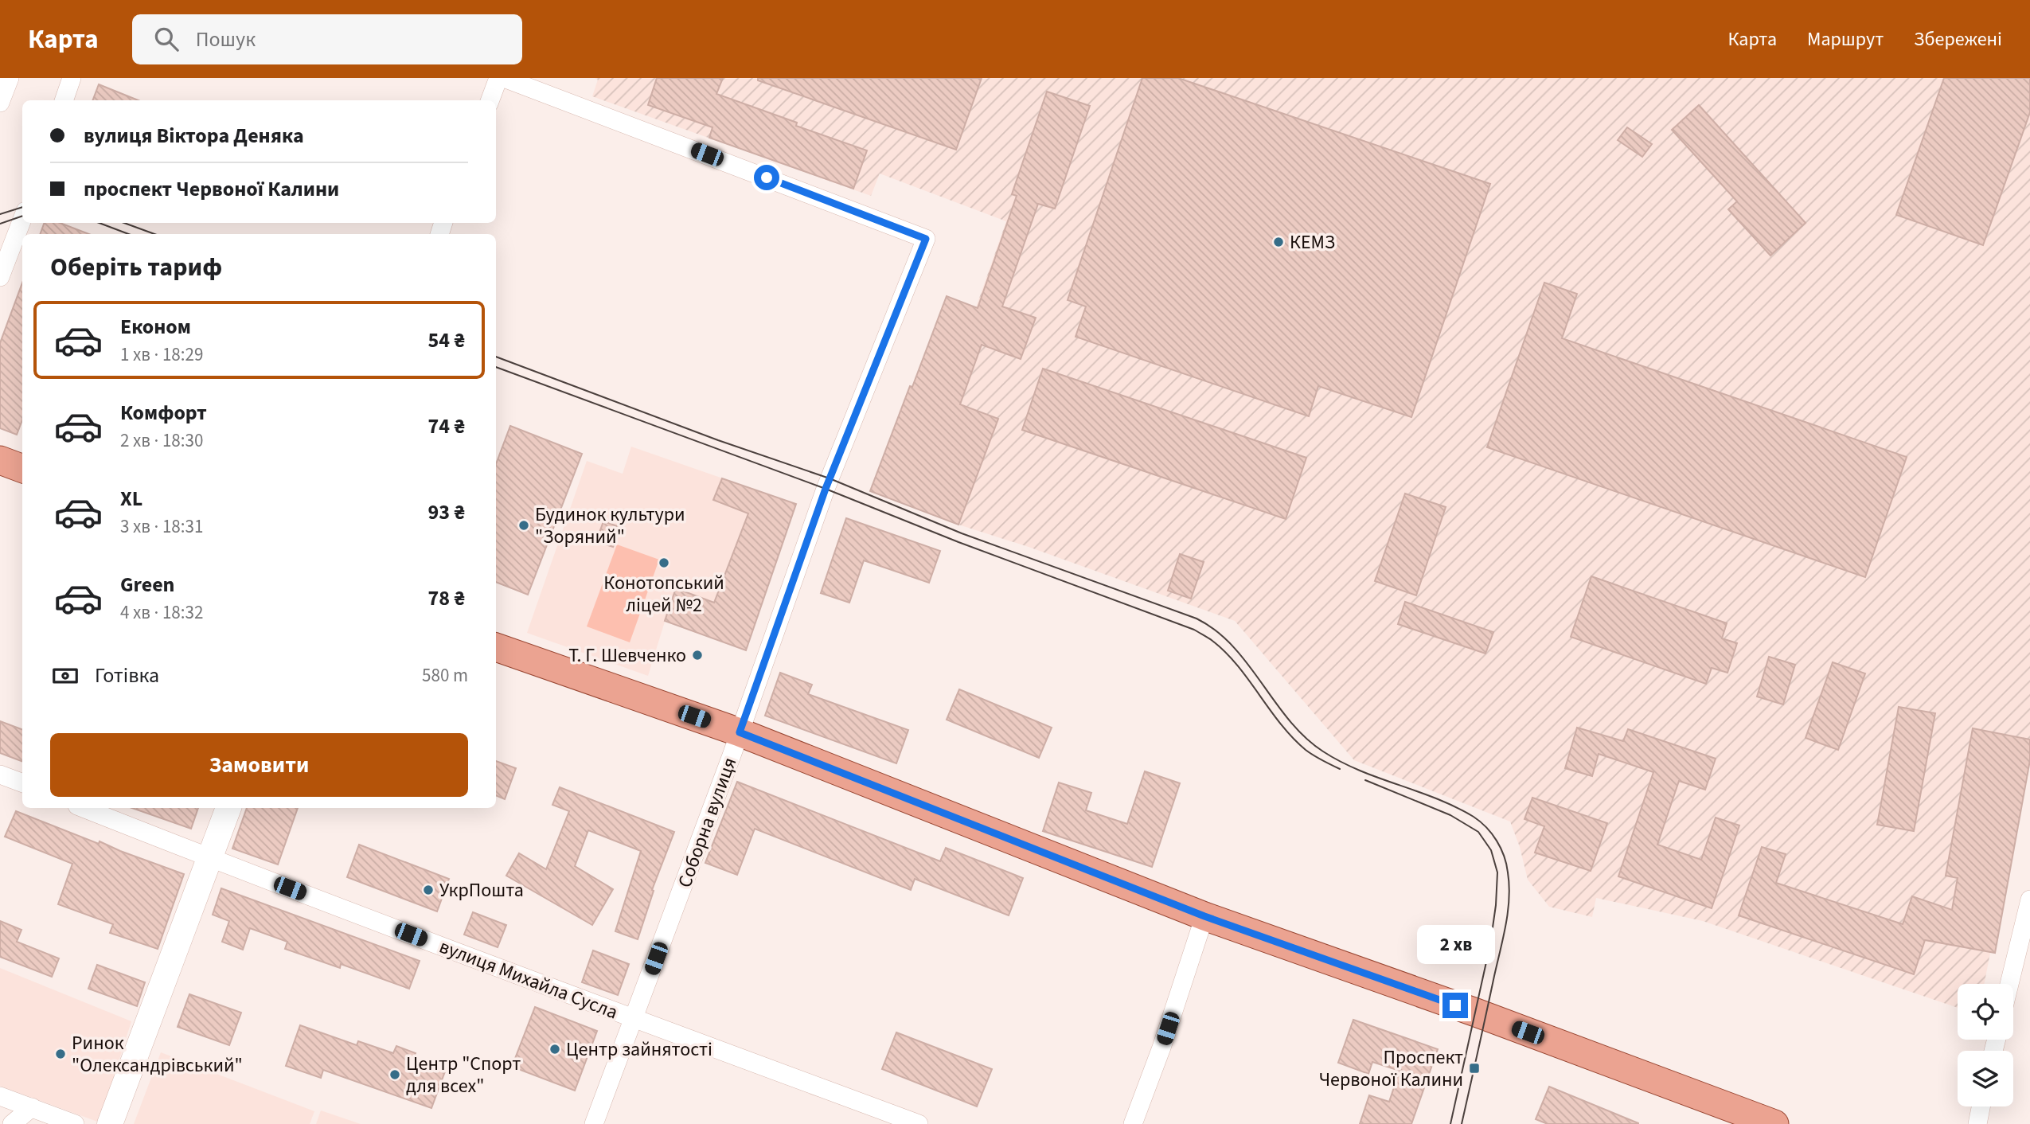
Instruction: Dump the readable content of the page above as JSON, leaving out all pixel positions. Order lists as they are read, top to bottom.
{
  "streets": {
    "street": ["Соборна вулиця", "вулиця Михайла Сусла"]
  },
  "crossings": [
    ["Соборна вулиця", "вулиця Михайла Сусла"]
  ],
  "places": {
    "other": [
      "КЕМЗ",
      "Будинок культури \"Зоряний\"",
      "Конотопський ліцей №2",
      "Т. Г. Шевченко",
      "УкрПошта",
      "Центр зайнятості",
      "Ринок \"Олександрівський\"",
      "Центр \"Спорт для всех\""
    ],
    "transit": ["Проспект Червоної Калини"]
  },
  "page": {
    "header": "Карта",
    "search": "Пошук",
    "nav": ["Карта", "Маршрут", "Збережені"],
    "banner": ["вулиця Віктора Деняка", "проспект Червоної Калини"],
    "heading": "Оберіть тариф",
    "list": [
      {
        "name": "Економ",
        "note": "1 хв · 18:29",
        "value": "54 ₴"
      },
      {
        "name": "Комфорт",
        "note": "2 хв · 18:30",
        "value": "74 ₴"
      },
      {
        "name": "XL",
        "note": "3 хв · 18:31",
        "value": "93 ₴"
      },
      {
        "name": "Green",
        "note": "4 хв · 18:32",
        "value": "78 ₴"
      }
    ],
    "pay": ["Готівка", "580 m"],
    "buttons": "Замовити",
    "bubble": "2 хв"
  }
}
